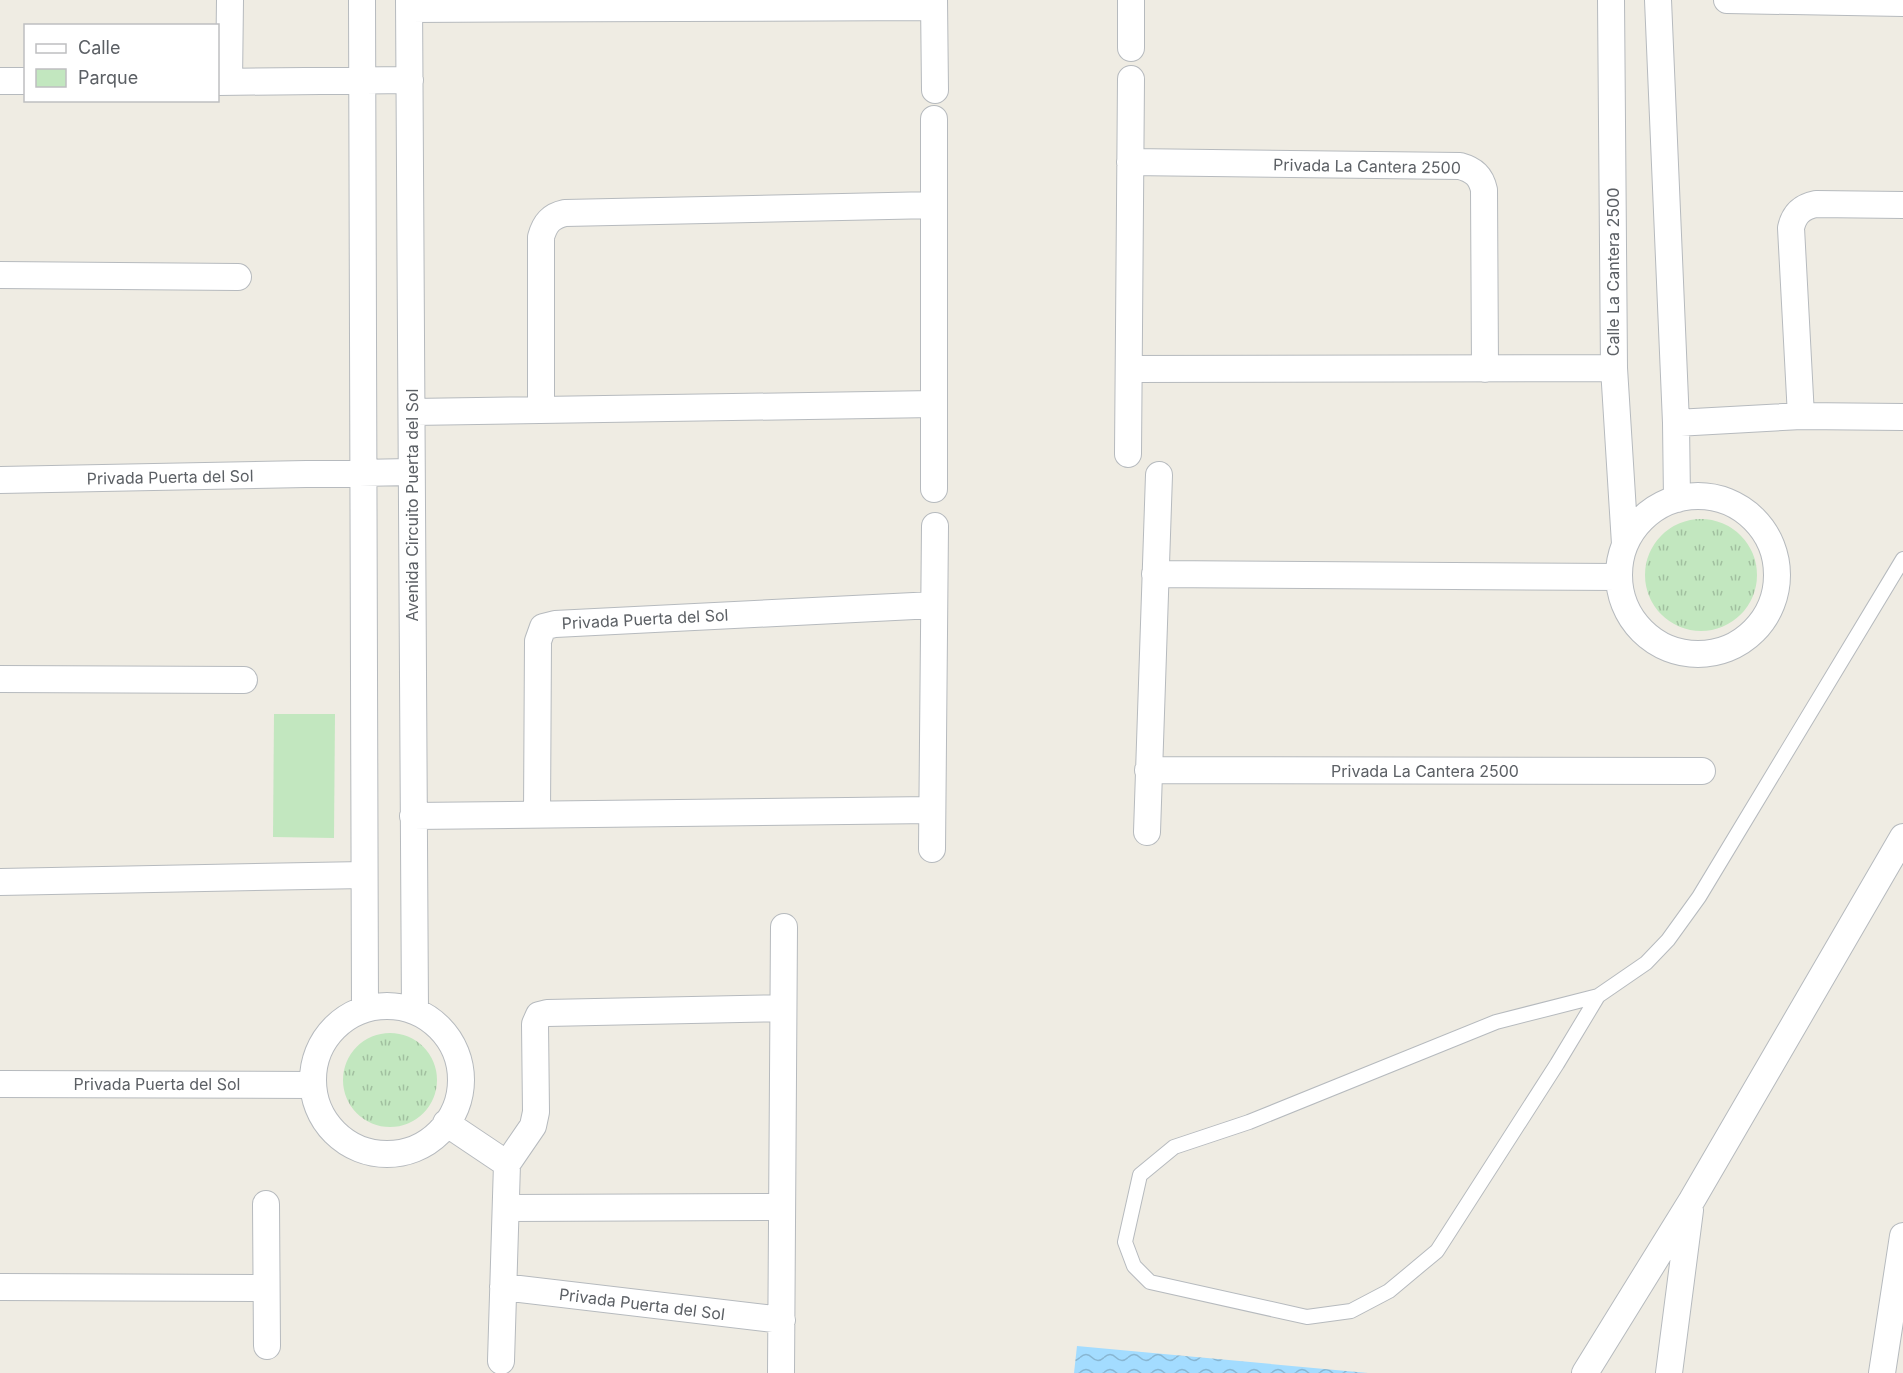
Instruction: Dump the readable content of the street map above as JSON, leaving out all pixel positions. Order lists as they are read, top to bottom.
{
  "streets": {
    "street": [
      "Privada La Cantera 2500",
      "Calle La Cantera 2500",
      "Privada Puerta del Sol",
      "Avenida Circuito Puerta del Sol"
    ]
  },
  "crossings": [
    ["Privada Puerta del Sol", "Avenida Circuito Puerta del Sol"]
  ],
  "legend": ["Calle", "Parque"]
}
